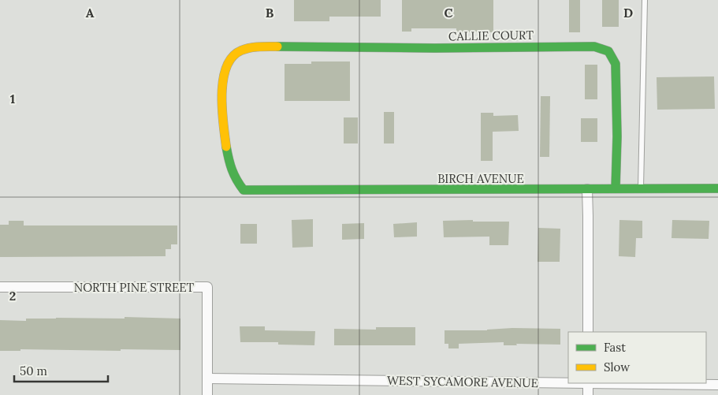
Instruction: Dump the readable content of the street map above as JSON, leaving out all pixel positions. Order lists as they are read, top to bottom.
{
  "streets": {
    "street": [
      "CALLIE COURT",
      "BIRCH AVENUE",
      "NORTH PINE STREET",
      "WEST SYCAMORE AVENUE"
    ]
  },
  "crossings": [
    ["CALLIE COURT", "BIRCH AVENUE"],
    ["NORTH PINE STREET", "WEST SYCAMORE AVENUE"]
  ],
  "legend": ["Fast", "Slow"],
  "scale_bar": "50 m",
  "grid": {
    "columns": [
      "A",
      "B",
      "C",
      "D"
    ],
    "rows": ["1", "2"]
  }
}
